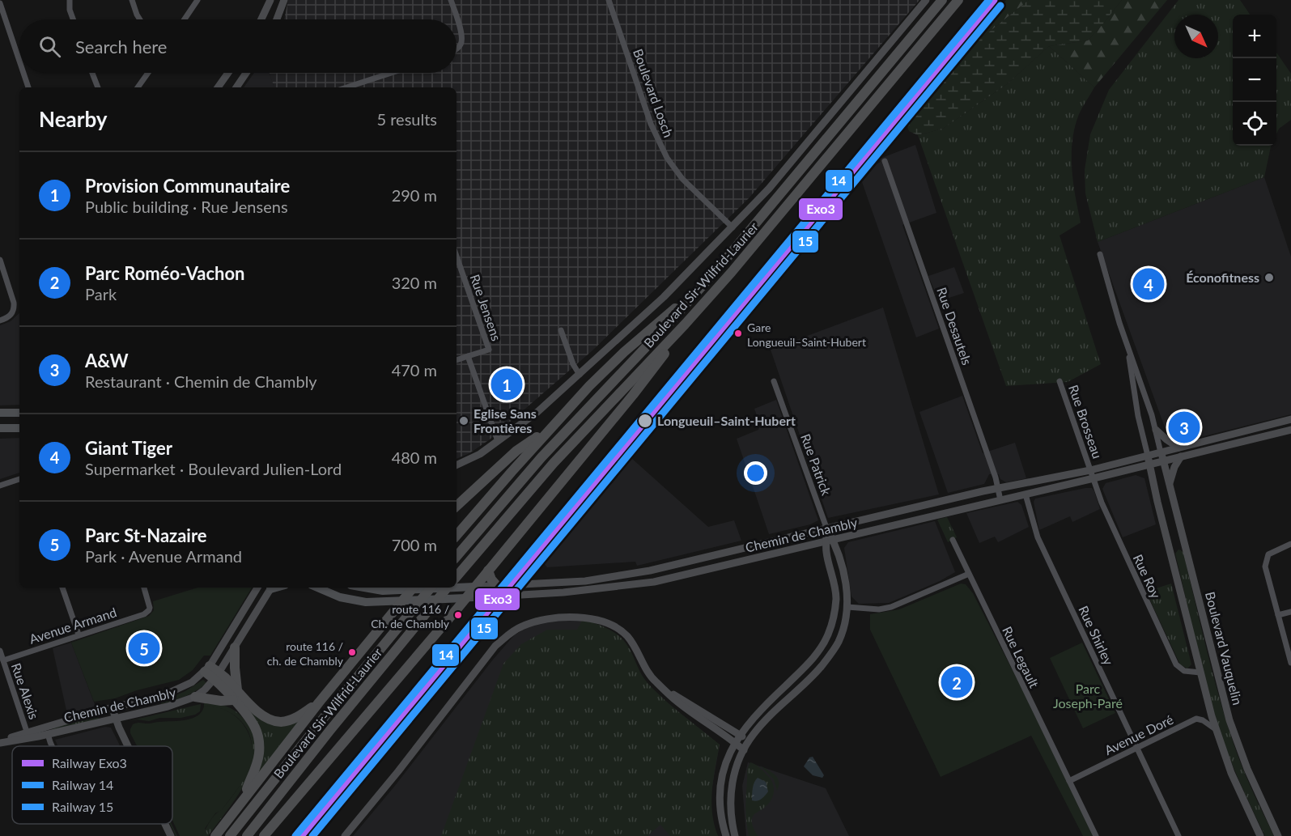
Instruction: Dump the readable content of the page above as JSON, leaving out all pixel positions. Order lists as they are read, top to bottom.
{
  "streets": {
    "highway": ["Boulevard Sir-Wilfrid-Laurier"],
    "main road": ["Chemin de Chambly"],
    "street": [
      "Boulevard Losch",
      "Rue Jensens",
      "Rue Desautels",
      "Rue Brosseau",
      "Rue Patrick",
      "Rue Roy",
      "Avenue Armand",
      "Rue Shirley",
      "Boulevard Vauquelin",
      "Rue Legault",
      "Rue Alexis",
      "Avenue Doré"
    ]
  },
  "crossings": [
    ["Boulevard Losch", "Boulevard Sir-Wilfrid-Laurier"],
    ["Rue Desautels", "Chemin de Chambly"],
    ["Rue Brosseau", "Chemin de Chambly"],
    ["Rue Brosseau", "Rue Roy"],
    ["Rue Patrick", "Chemin de Chambly"],
    ["Chemin de Chambly", "Rue Roy"],
    ["Chemin de Chambly", "Rue Shirley"],
    ["Chemin de Chambly", "Boulevard Vauquelin"],
    ["Chemin de Chambly", "Rue Alexis"],
    ["Avenue Armand", "Rue Alexis"],
    ["Rue Shirley", "Avenue Doré"],
    ["Rue Legault", "Avenue Doré"]
  ],
  "parks": ["Parc Joseph-Paré"],
  "places": [
    "Éconofitness",
    "Gare Longueuil–Saint-Hubert",
    "Eglise Sans Frontières",
    "Longueuil–Saint-Hubert",
    "route 116 / Ch. de Chambly",
    "route 116 / ch. de Chambly"
  ],
  "lines": ["rail line Exo3", "rail line 14", "rail line 15"],
  "legend": ["Railway Exo3", "Railway 14", "Railway 15"],
  "north": "bottom right",
  "page": {
    "map_buttons": ["+", "−"],
    "search": "Search here",
    "heading": ["Nearby", "5 results"],
    "list": [
      {
        "mark": "1",
        "name": "Provision Communautaire",
        "note": "Public building · Rue Jensens",
        "value": "290 m"
      },
      {
        "mark": "2",
        "name": "Parc Roméo-Vachon",
        "note": "Park",
        "value": "320 m"
      },
      {
        "mark": "3",
        "name": "A&W",
        "note": "Restaurant · Chemin de Chambly",
        "value": "470 m"
      },
      {
        "mark": "4",
        "name": "Giant Tiger",
        "note": "Supermarket · Boulevard Julien-Lord",
        "value": "480 m"
      },
      {
        "mark": "5",
        "name": "Parc St-Nazaire",
        "note": "Park · Avenue Armand",
        "value": "700 m"
      }
    ],
    "pins": [
      "4",
      "1",
      "3",
      "5",
      "2"
    ]
  }
}
